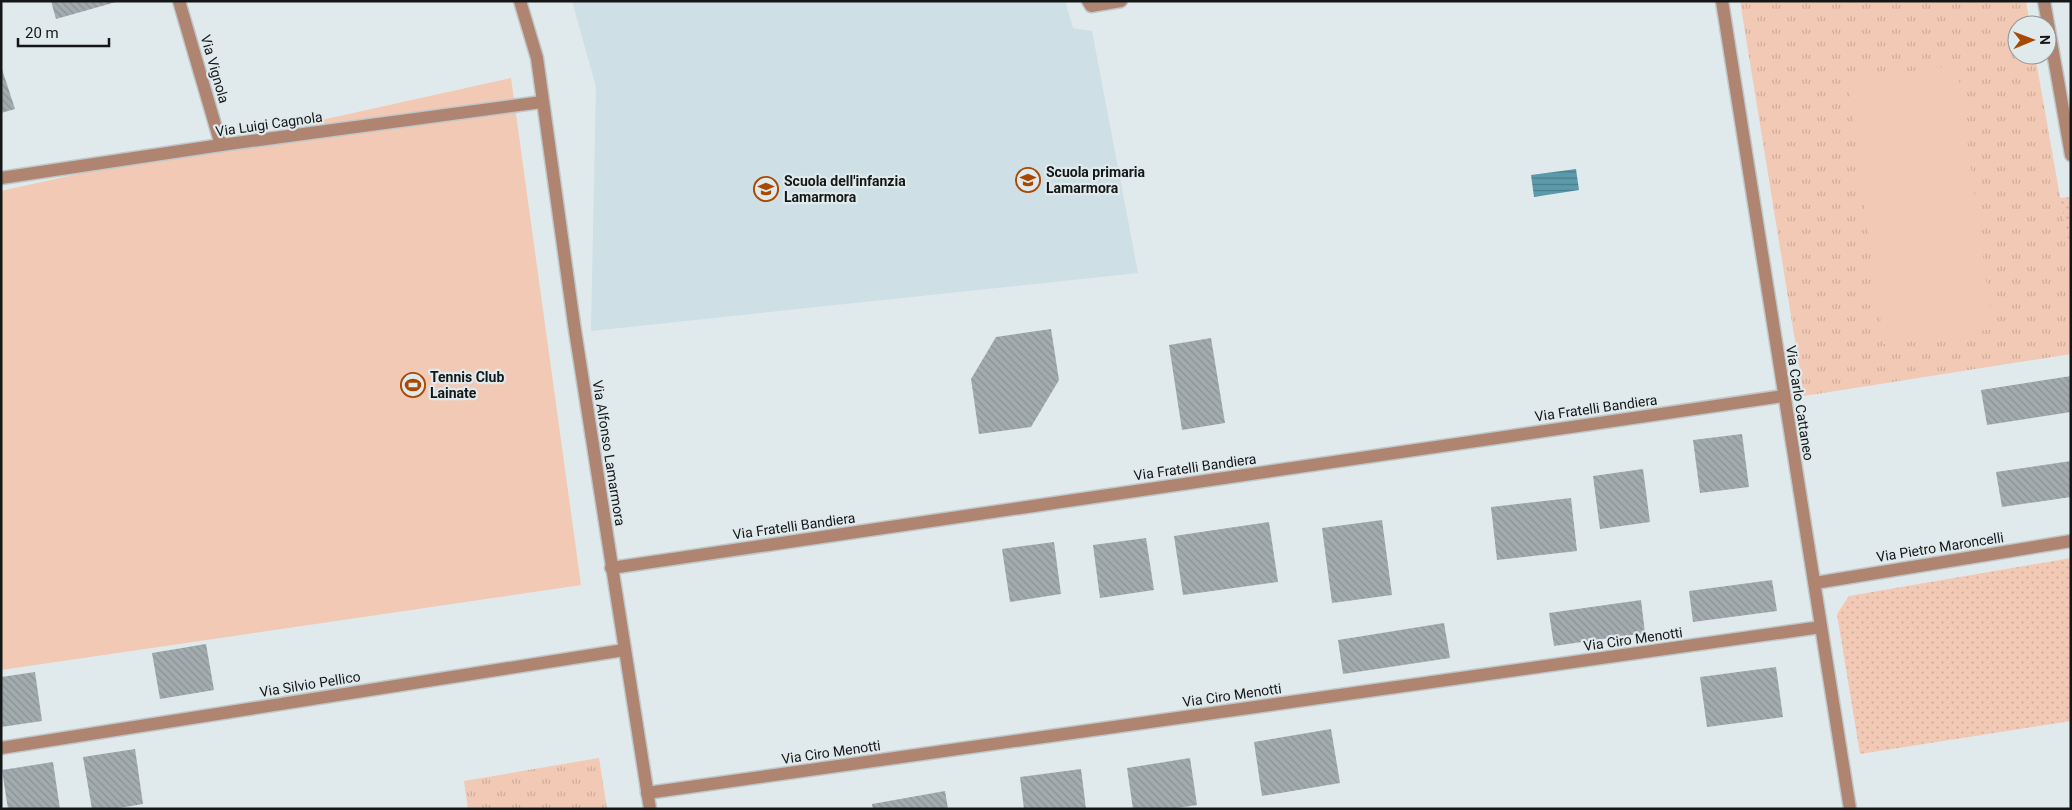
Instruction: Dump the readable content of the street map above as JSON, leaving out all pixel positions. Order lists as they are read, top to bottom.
{
  "streets": {
    "street": [
      "Via Vignola",
      "Via Luigi Cagnola",
      "Via Carlo Cattaneo",
      "Via Fratelli Bandiera",
      "Via Alfonso Lamarmora",
      "Via Pietro Maroncelli",
      "Via Ciro Menotti",
      "Via Silvio Pellico"
    ]
  },
  "crossings": [
    ["Via Vignola", "Via Luigi Cagnola"],
    ["Via Luigi Cagnola", "Via Alfonso Lamarmora"],
    ["Via Carlo Cattaneo", "Via Fratelli Bandiera"],
    ["Via Carlo Cattaneo", "Via Pietro Maroncelli"],
    ["Via Carlo Cattaneo", "Via Ciro Menotti"],
    ["Via Fratelli Bandiera", "Via Alfonso Lamarmora"],
    ["Via Alfonso Lamarmora", "Via Ciro Menotti"],
    ["Via Alfonso Lamarmora", "Via Silvio Pellico"]
  ],
  "places": {
    "school or university": ["Scuola primaria Lamarmora", "Scuola dell'infanzia Lamarmora"],
    "sports": ["Tennis Club Lainate"]
  },
  "scale_bar": "20 m",
  "north": "right"
}
